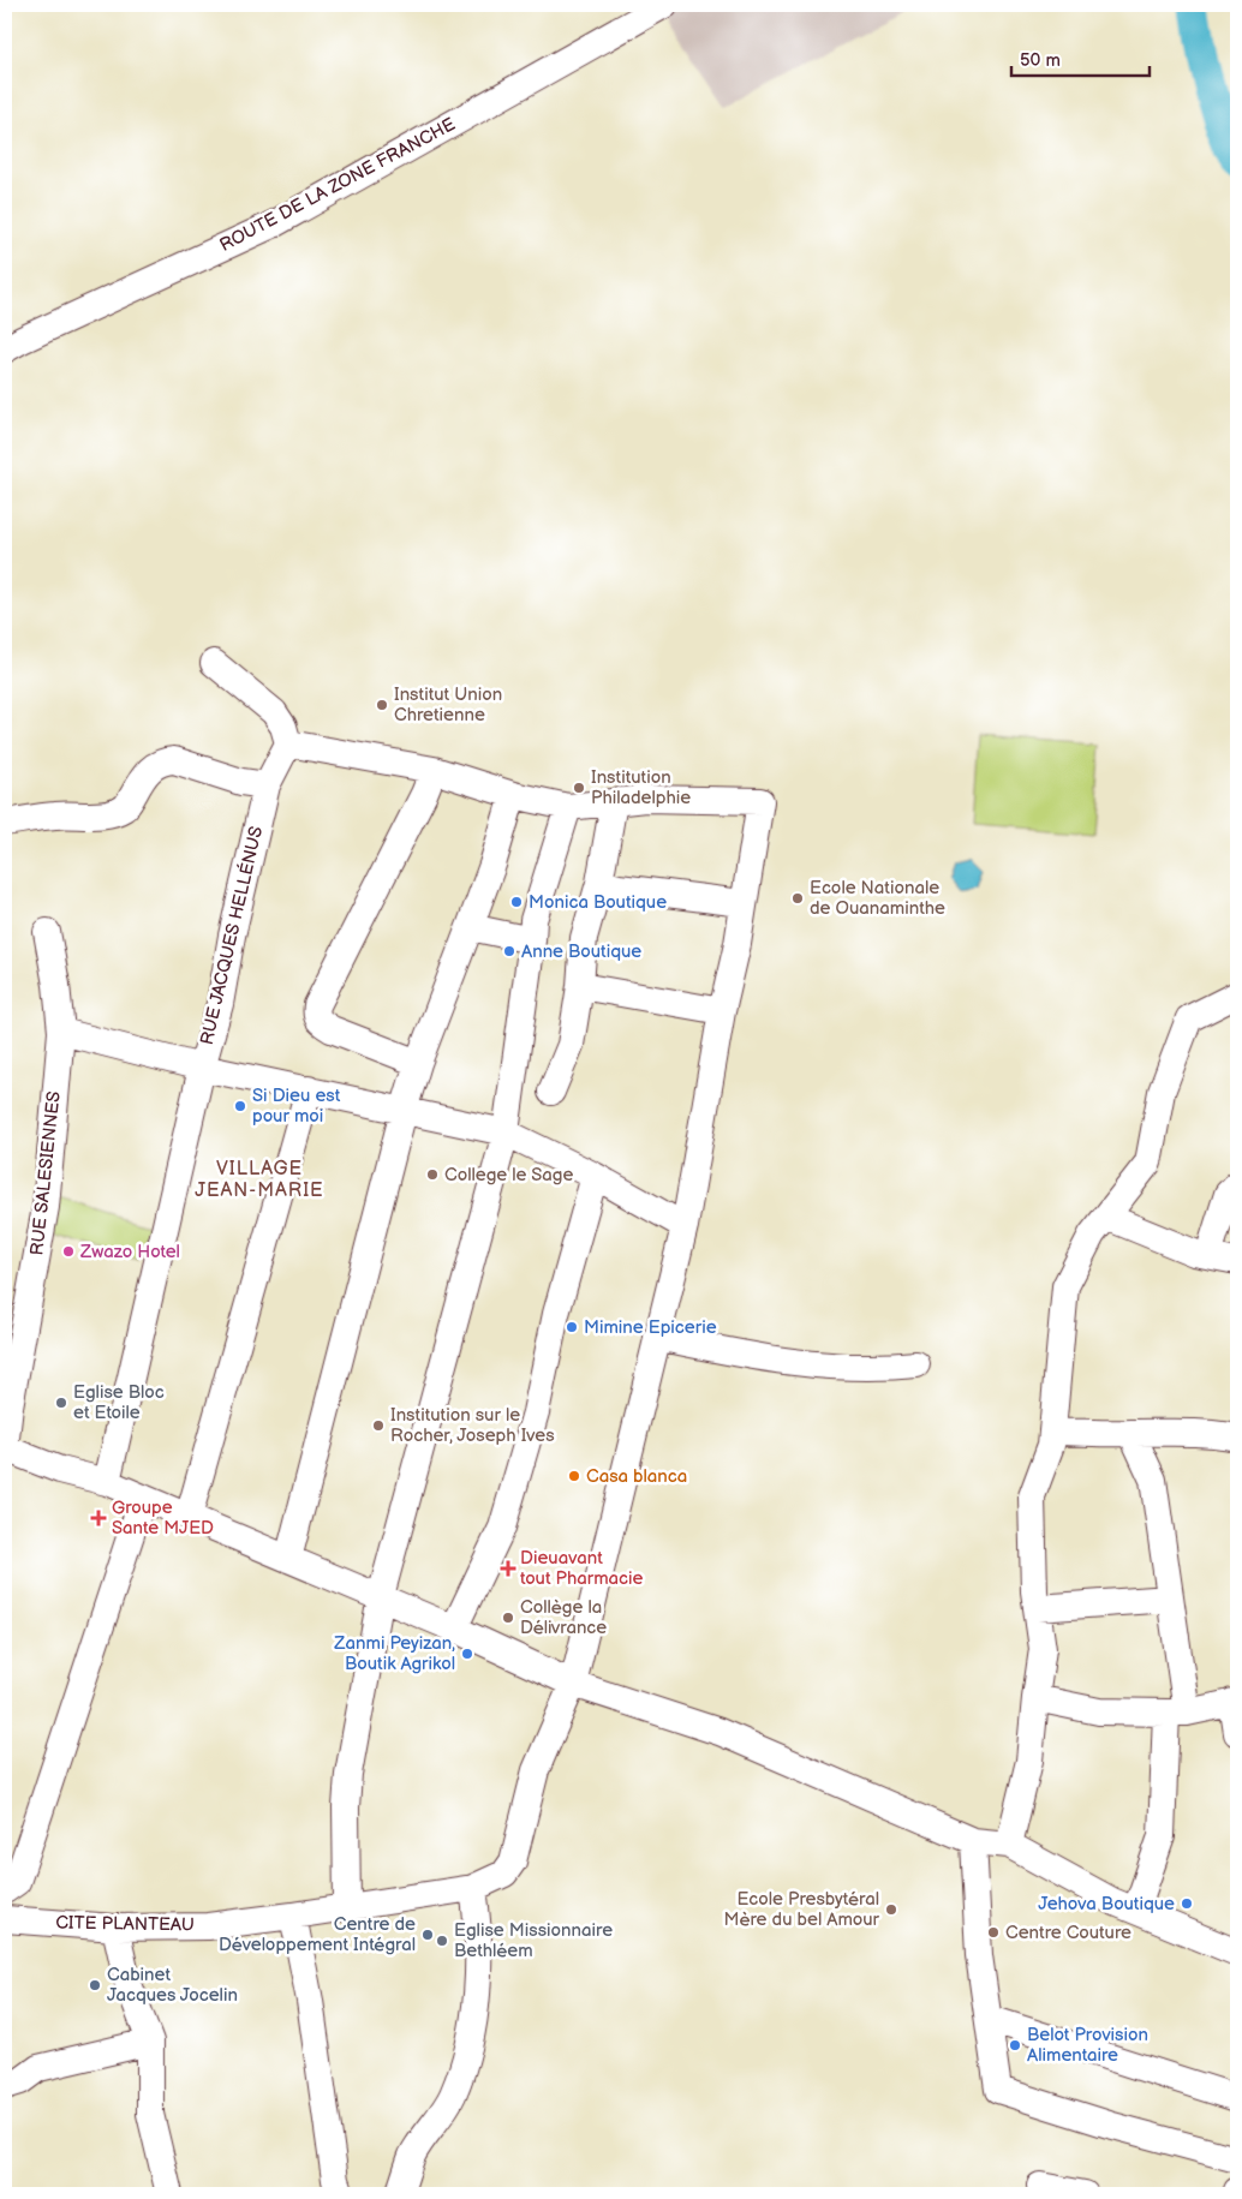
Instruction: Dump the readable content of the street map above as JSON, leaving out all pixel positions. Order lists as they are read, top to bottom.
{
  "streets": {
    "street": [
      "ROUTE DE LA ZONE FRANCHE",
      "RUE JACQUES HELLÉNUS",
      "RUE SALESIENNES",
      "CITE PLANTEAU"
    ]
  },
  "districts": ["VILLAGE JEAN-MARIE"],
  "places": {
    "other": [
      "Institut Union Chretienne",
      "Institution Philadelphie",
      "Ecole Nationale de Ouanaminthe",
      "Monica Boutique",
      "Anne Boutique",
      "Si Dieu est pour moi",
      "College le Sage",
      "Zwazo Hotel",
      "Mimine Epicerie",
      "Eglise Bloc et Etoile",
      "Institution sur le Rocher, Joseph Ives",
      "Casa blanca",
      "Collège la Délivrance",
      "Zanmi Peyizan, Boutik Agrikol",
      "Jehova Boutique",
      "Ecole Presbytéral Mère du bel Amour",
      "Centre Couture",
      "Centre de Développement Intégral",
      "Eglise Missionnaire Bethléem",
      "Cabinet Jacques Jocelin",
      "Belot Provision Alimentaire"
    ],
    "health": ["Groupe Sante MJED", "Dieuavant tout Pharmacie"]
  },
  "scale_bar": "50 m"
}
